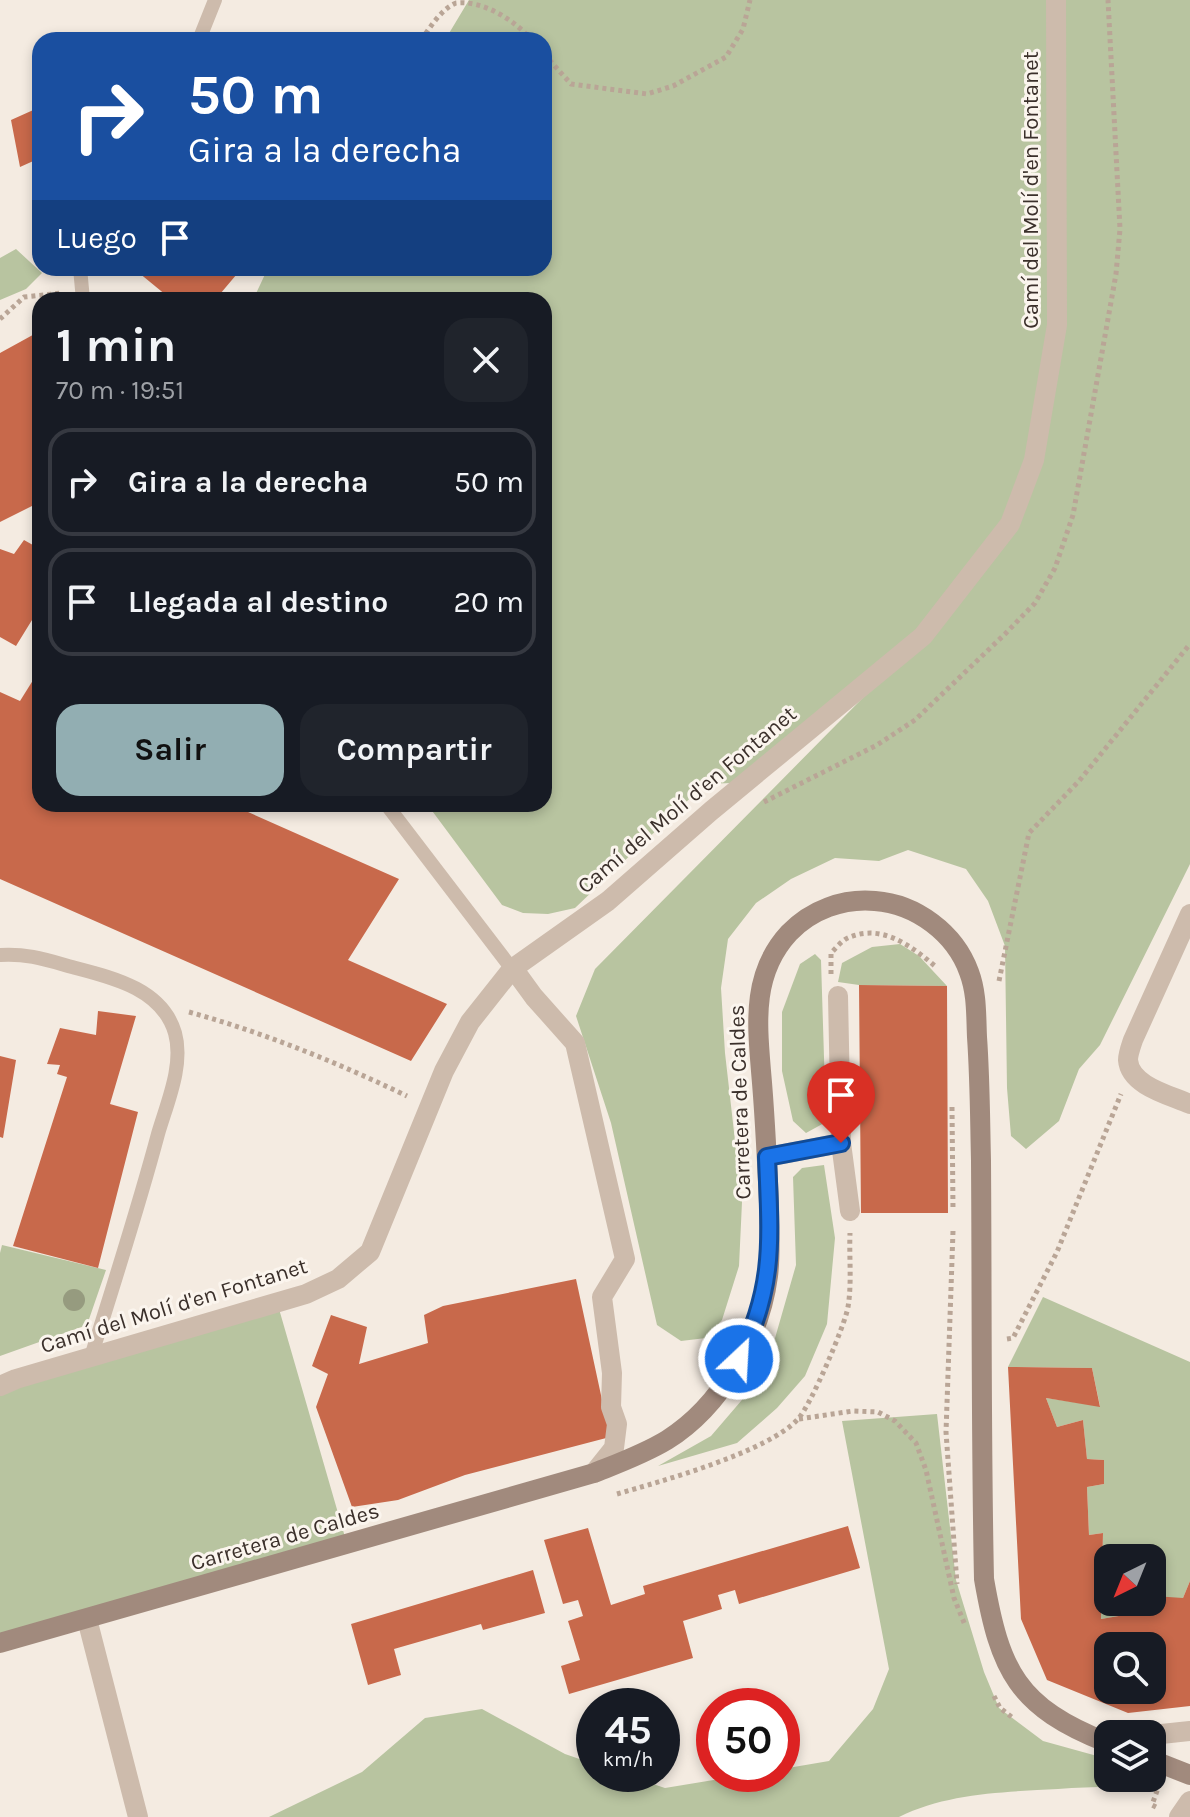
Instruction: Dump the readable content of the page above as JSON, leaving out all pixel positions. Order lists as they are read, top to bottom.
{
  "streets": {
    "main road": ["Carretera de Caldes"],
    "street": ["Camí del Molí d'en Fontanet"]
  },
  "north": "bottom left",
  "page": {
    "turn": ["50 m", "Gira a la derecha"],
    "then": "Luego",
    "heading": ["1 min", "70 m · 19:51"],
    "list": [
      {
        "name": "Gira a la derecha",
        "value": "50 m"
      },
      {
        "name": "Llegada al destino",
        "value": "20 m"
      }
    ],
    "buttons": ["Salir", "Compartir"],
    "speed": "45 km/h",
    "limit": "50"
  }
}
